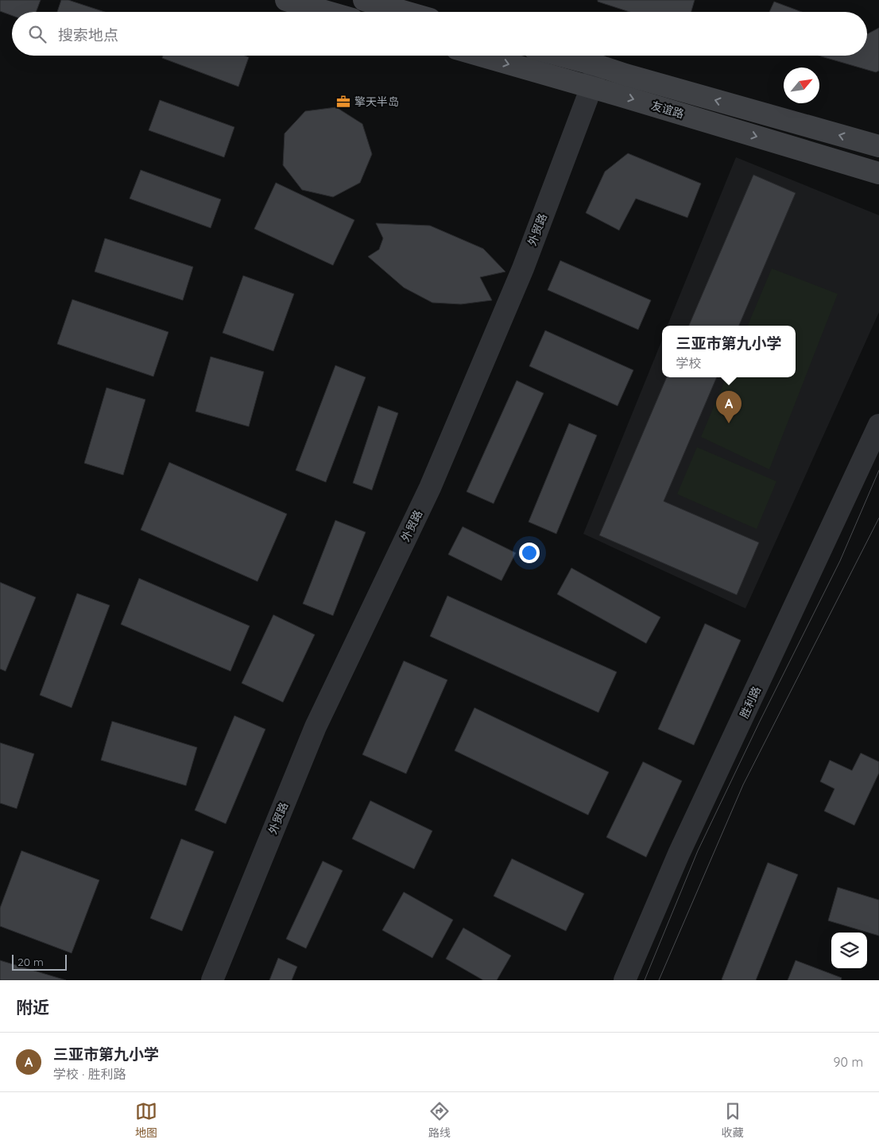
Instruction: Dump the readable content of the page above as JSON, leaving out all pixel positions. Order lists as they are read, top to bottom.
{
  "streets": {
    "main road": ["友谊路"],
    "street": ["外贸路", "胜利路"]
  },
  "crossings": [
    ["友谊路", "外贸路"]
  ],
  "places": {
    "office": ["擎天半岛"]
  },
  "scale_bar": "20 m",
  "north": "top right",
  "page": {
    "search": "搜索地点",
    "popup": ["三亚市第九小学", "学校"],
    "pins": "A",
    "scale": "20 m",
    "heading": "附近",
    "list": [
      {
        "mark": "A",
        "name": "三亚市第九小学",
        "note": "学校 · 胜利路",
        "value": "90 m"
      }
    ],
    "nav": ["地图", "路线", "收藏"]
  }
}
